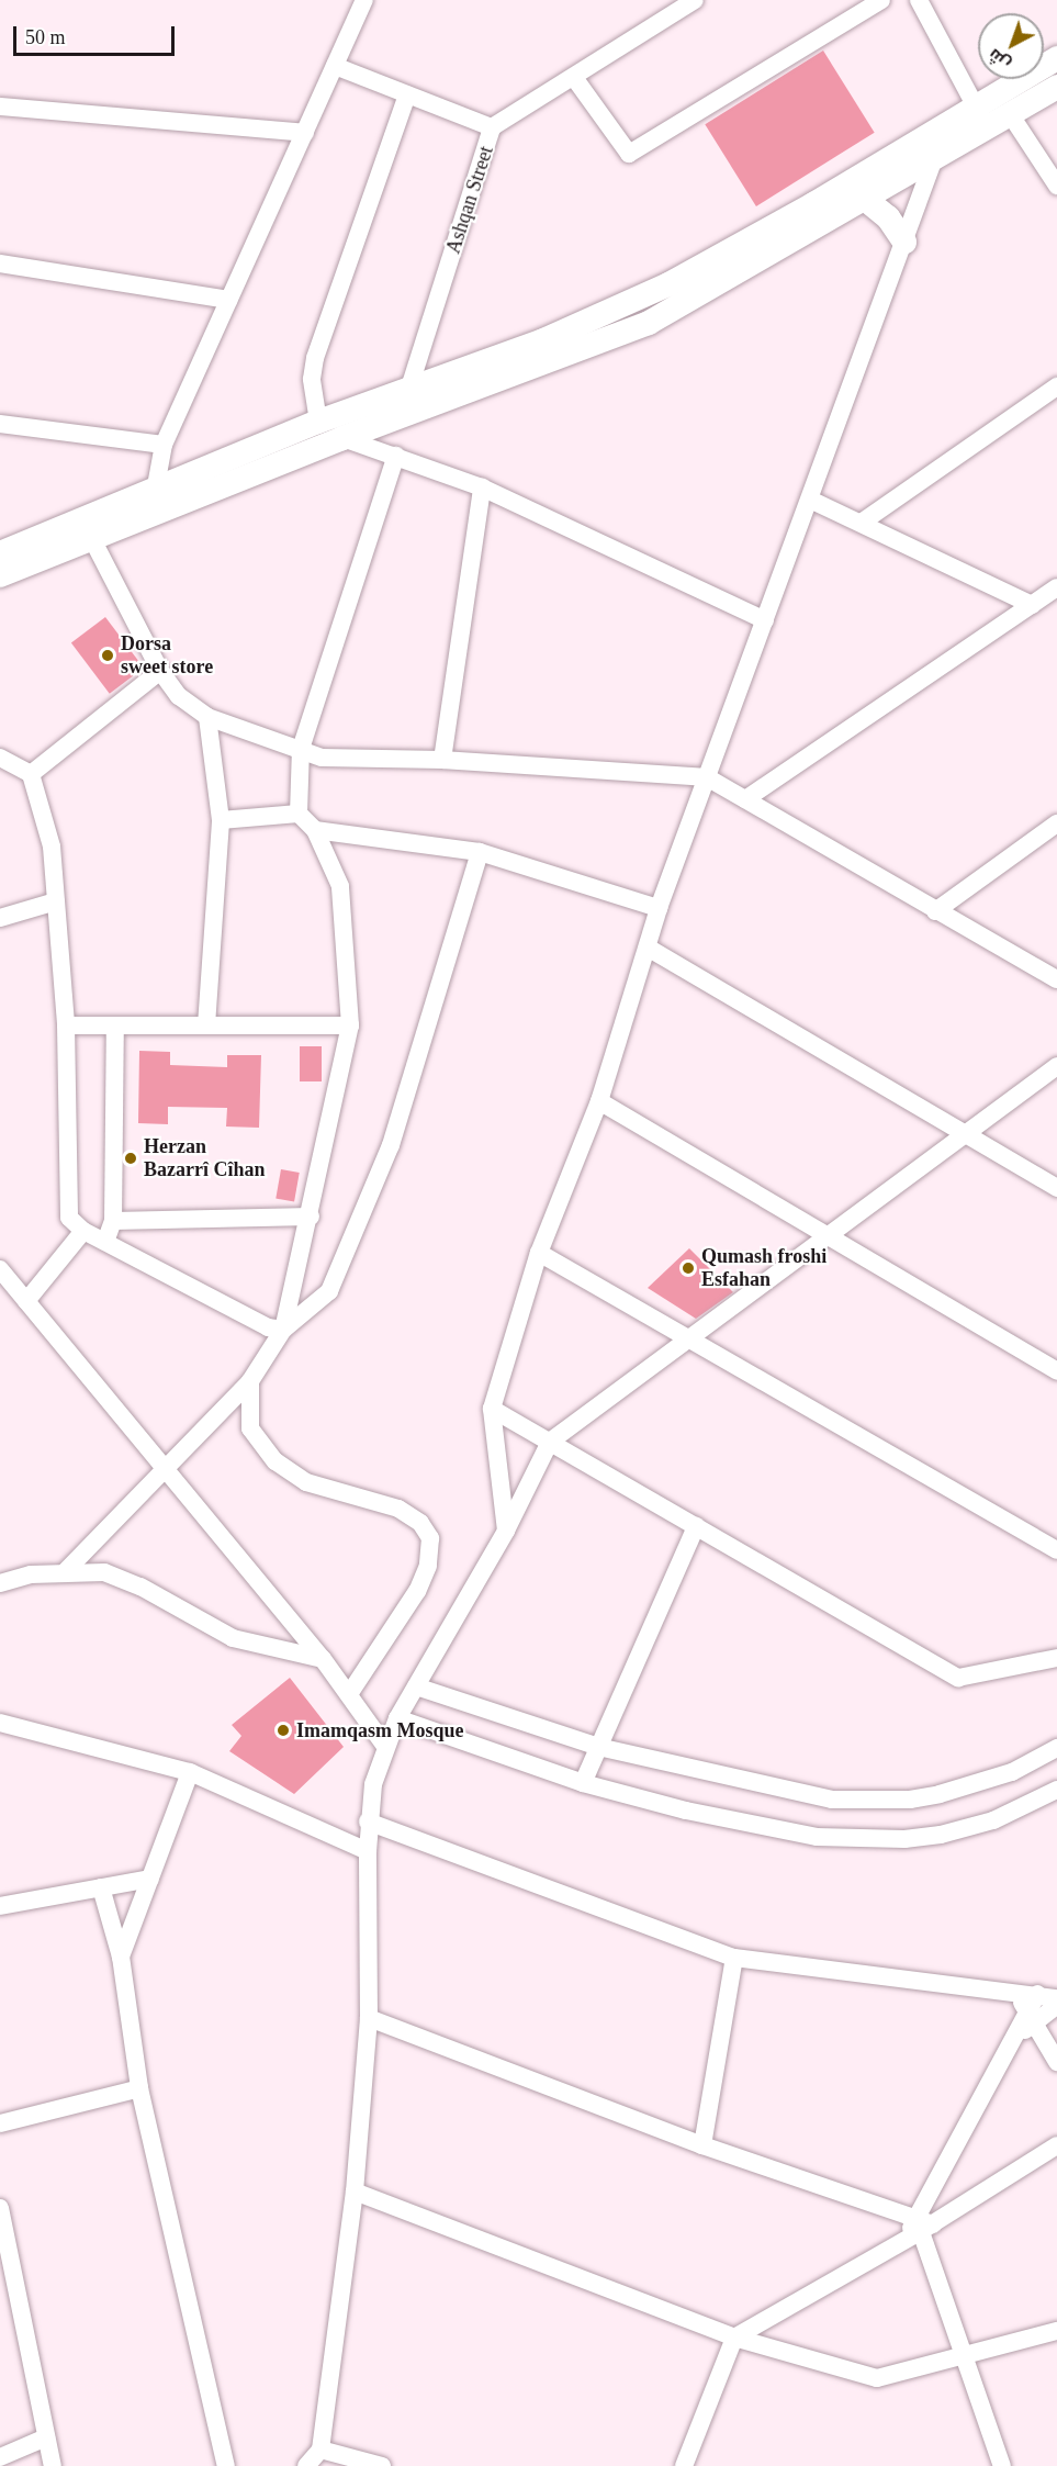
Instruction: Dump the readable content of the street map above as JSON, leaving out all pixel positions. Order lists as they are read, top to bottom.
{
  "streets": {
    "street": ["Ashqan Street"]
  },
  "places": [
    "Dorsa sweet store",
    "Herzan Bazarrî Cîhan",
    "Qumash froshi Esfahan",
    "Imamqasm Mosque"
  ],
  "scale_bar": "50 m",
  "north": "bottom left"
}
